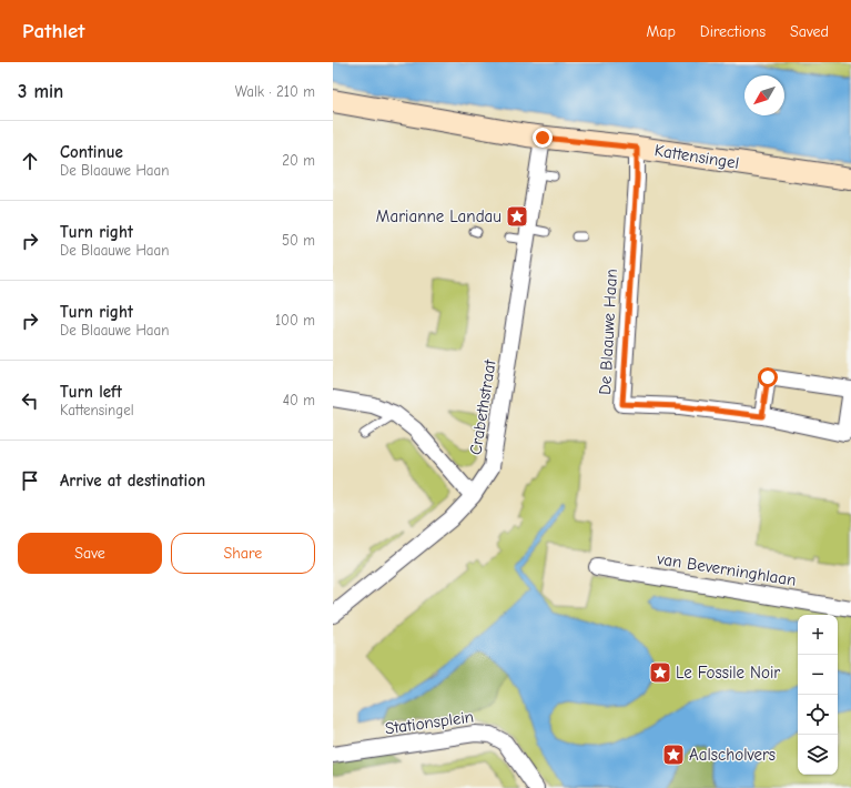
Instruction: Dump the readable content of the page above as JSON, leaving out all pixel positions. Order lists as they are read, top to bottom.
{
  "streets": {
    "main road": ["Kattensingel"],
    "street": [
      "De Blaauwe Haan",
      "Crabethstraat",
      "van Beverninghlaan",
      "Stationsplein"
    ]
  },
  "crossings": [
    ["Kattensingel", "De Blaauwe Haan"],
    ["Kattensingel", "Crabethstraat"]
  ],
  "places": {
    "place": ["Marianne Landau", "Le Fossile Noir", "Aalscholvers"]
  },
  "north": "bottom left",
  "page": {
    "header": "Pathlet",
    "nav": ["Map", "Directions", "Saved"],
    "heading": ["3 min", "Walk · 210 m"],
    "list": [
      ["Continue", "De Blaauwe Haan", "20 m"],
      ["Turn right", "De Blaauwe Haan", "50 m"],
      ["Turn right", "De Blaauwe Haan", "100 m"],
      ["Turn left", "Kattensingel", "40 m"],
      "Arrive at destination"
    ],
    "buttons": ["Save", "Share"],
    "map_buttons": ["+", "−"]
  }
}
